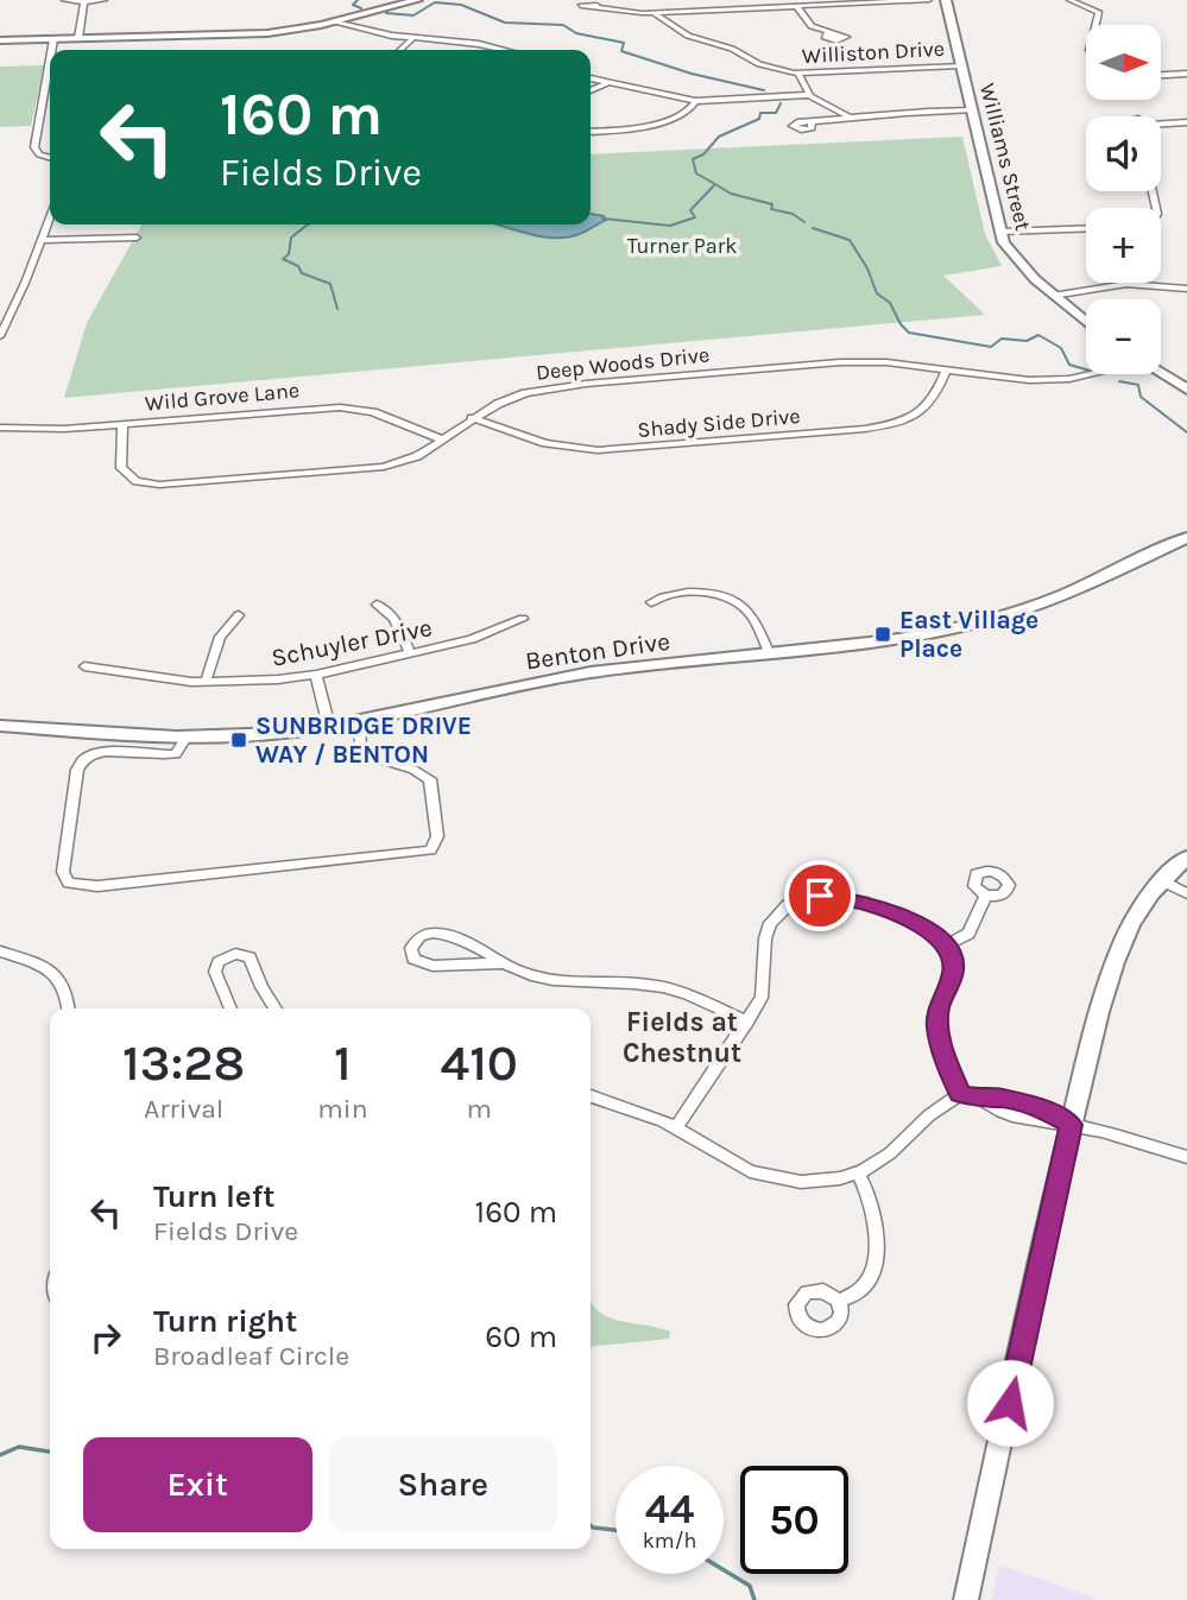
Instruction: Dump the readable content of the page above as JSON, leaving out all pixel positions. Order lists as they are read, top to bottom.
{
  "streets": {
    "main road": ["Williams Street", "Benton Drive"],
    "street": [
      "Williston Drive",
      "Deep Woods Drive",
      "Wild Grove Lane",
      "Shady Side Drive",
      "Schuyler Drive"
    ]
  },
  "crossings": [
    ["Williston Drive", "Williams Street"],
    ["Deep Woods Drive", "Wild Grove Lane"],
    ["Deep Woods Drive", "Shady Side Drive"]
  ],
  "districts": ["Fields at Chestnut"],
  "parks": ["Turner Park"],
  "places": {
    "transit": ["East Village Place", "SUNBRIDGE DRIVE WAY / BENTON"]
  },
  "north": "right",
  "page": {
    "map_buttons": ["+", "−"],
    "turn": ["160 m", "Fields Drive"],
    "eta": [
      "13:28",
      "Arrival",
      "1",
      "min",
      "410",
      "m"
    ],
    "list": [
      {
        "name": "Turn left",
        "note": "Fields Drive",
        "value": "160 m"
      },
      {
        "name": "Turn right",
        "note": "Broadleaf Circle",
        "value": "60 m"
      }
    ],
    "buttons": ["Exit", "Share"],
    "speed": "44 km/h",
    "limit": "50"
  }
}
